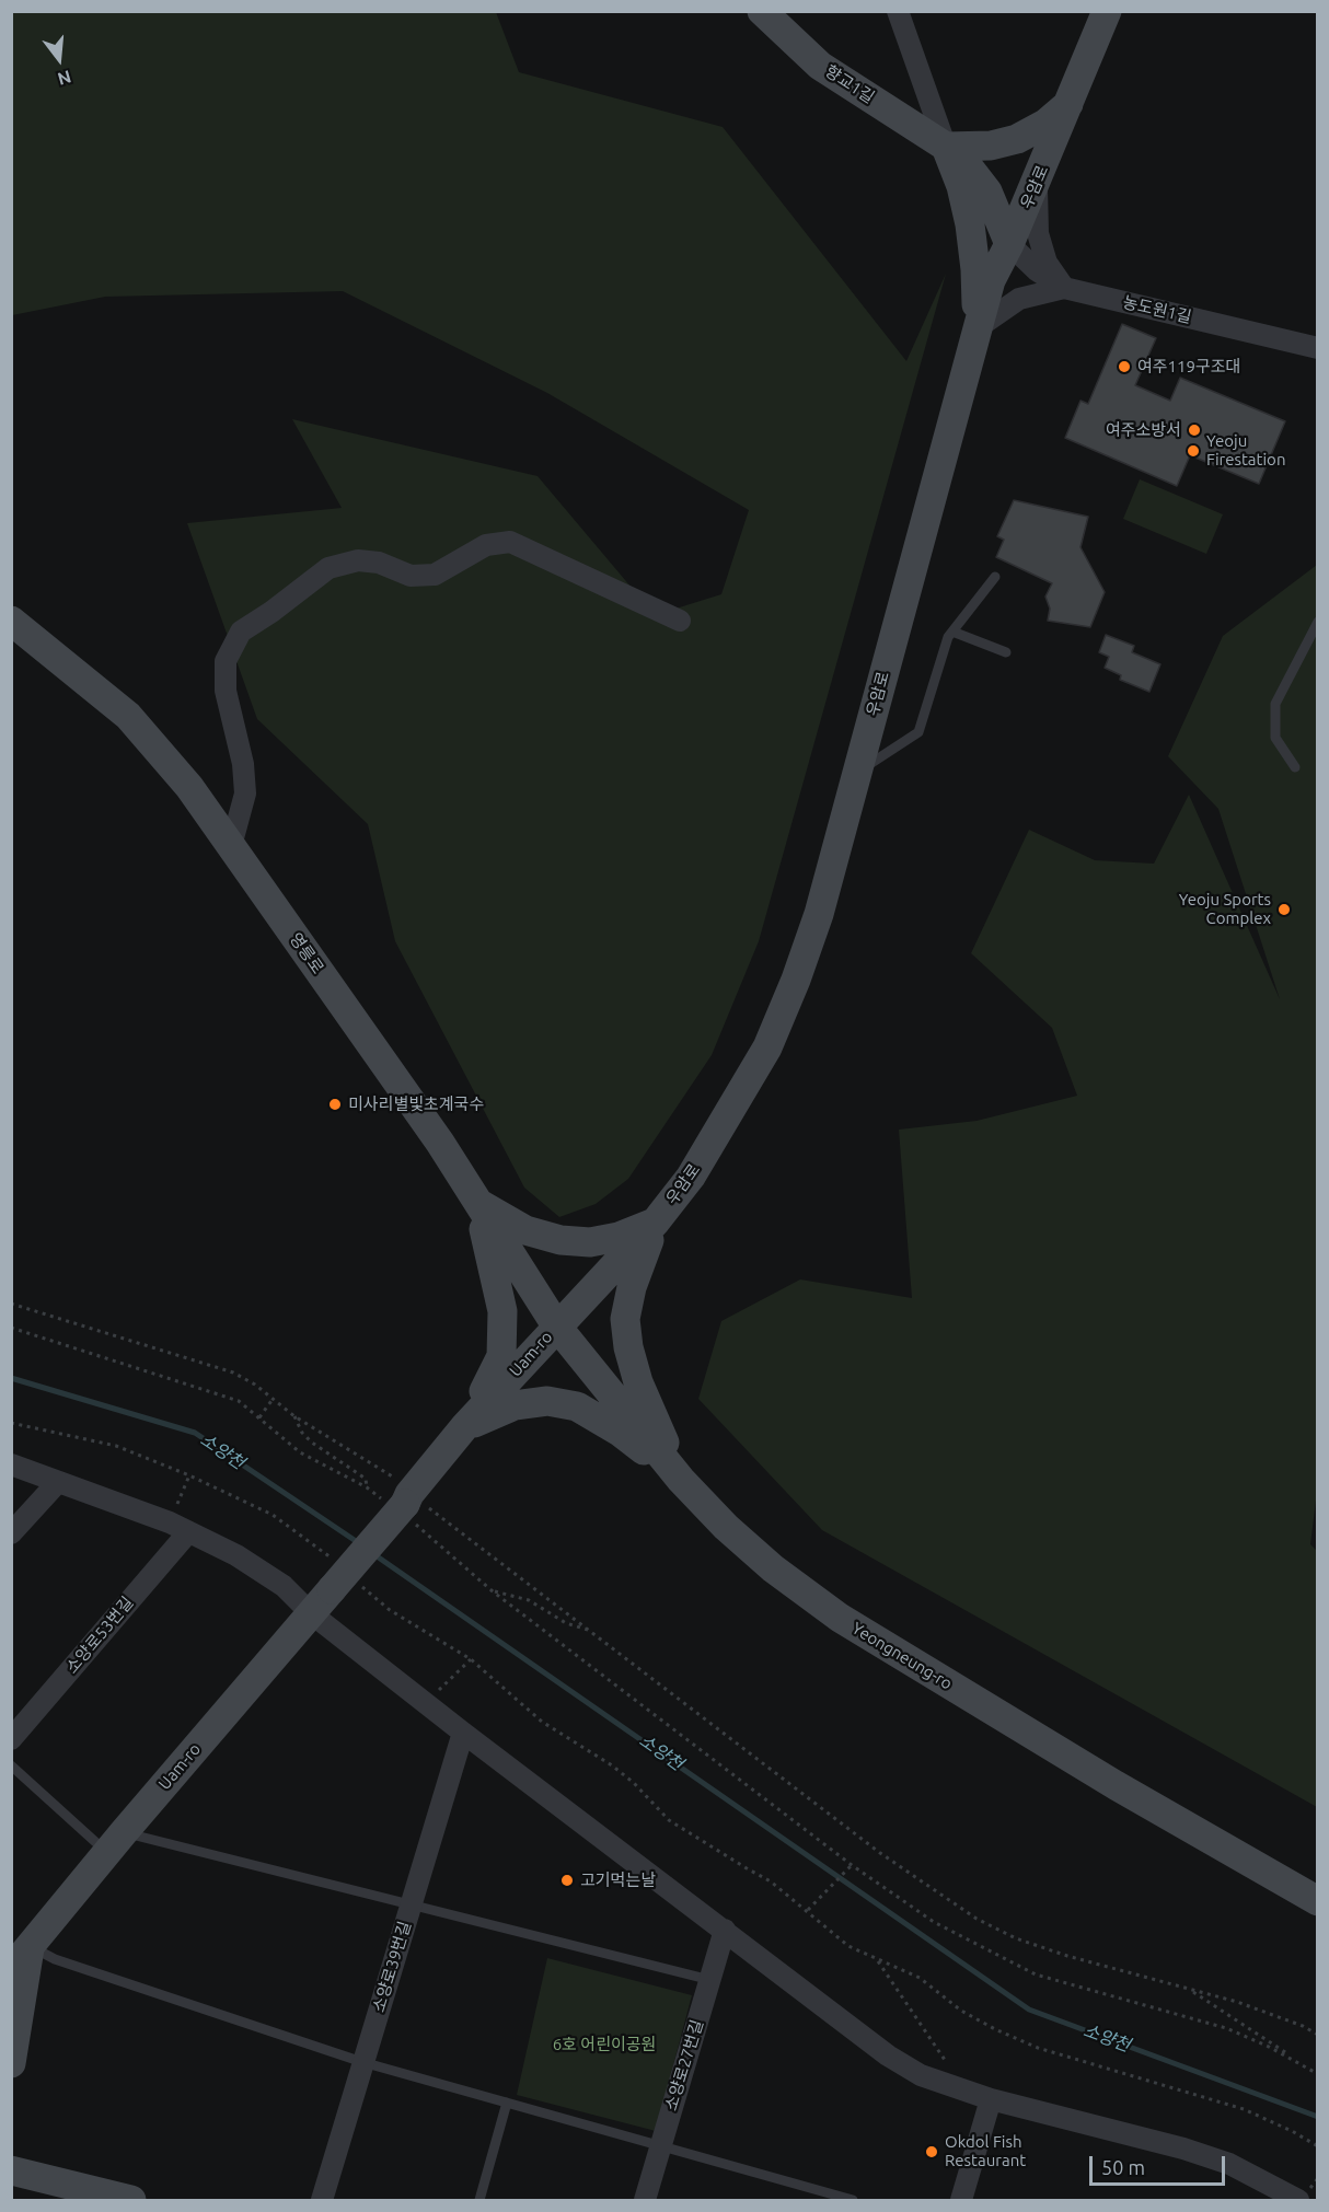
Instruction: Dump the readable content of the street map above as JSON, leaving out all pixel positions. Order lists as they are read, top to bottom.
{
  "streets": {
    "main road": [
      "향교1길",
      "우암로",
      "영릉로",
      "Uam-ro",
      "Yeongneung-ro"
    ],
    "street": [
      "농도원1길",
      "소양로53번길",
      "소양로39번길",
      "소양로27번길"
    ]
  },
  "crossings": [
    ["향교1길", "우암로"],
    ["향교1길", "농도원1길"],
    ["우암로", "농도원1길"],
    ["우암로", "영릉로"],
    ["우암로", "Uam-ro"],
    ["우암로", "Yeongneung-ro"],
    ["영릉로", "Uam-ro"],
    ["영릉로", "Yeongneung-ro"],
    ["Uam-ro", "Yeongneung-ro"]
  ],
  "water": ["소양천"],
  "parks": ["6호 어린이공원"],
  "places": [
    "여주119구조대",
    "여주소방서",
    "Yeoju Firestation",
    "Yeoju Sports Complex",
    "미사리별빛초계국수",
    "고기먹는날",
    "Okdol Fish Restaurant"
  ],
  "scale_bar": "50 m",
  "north": "bottom"
}
